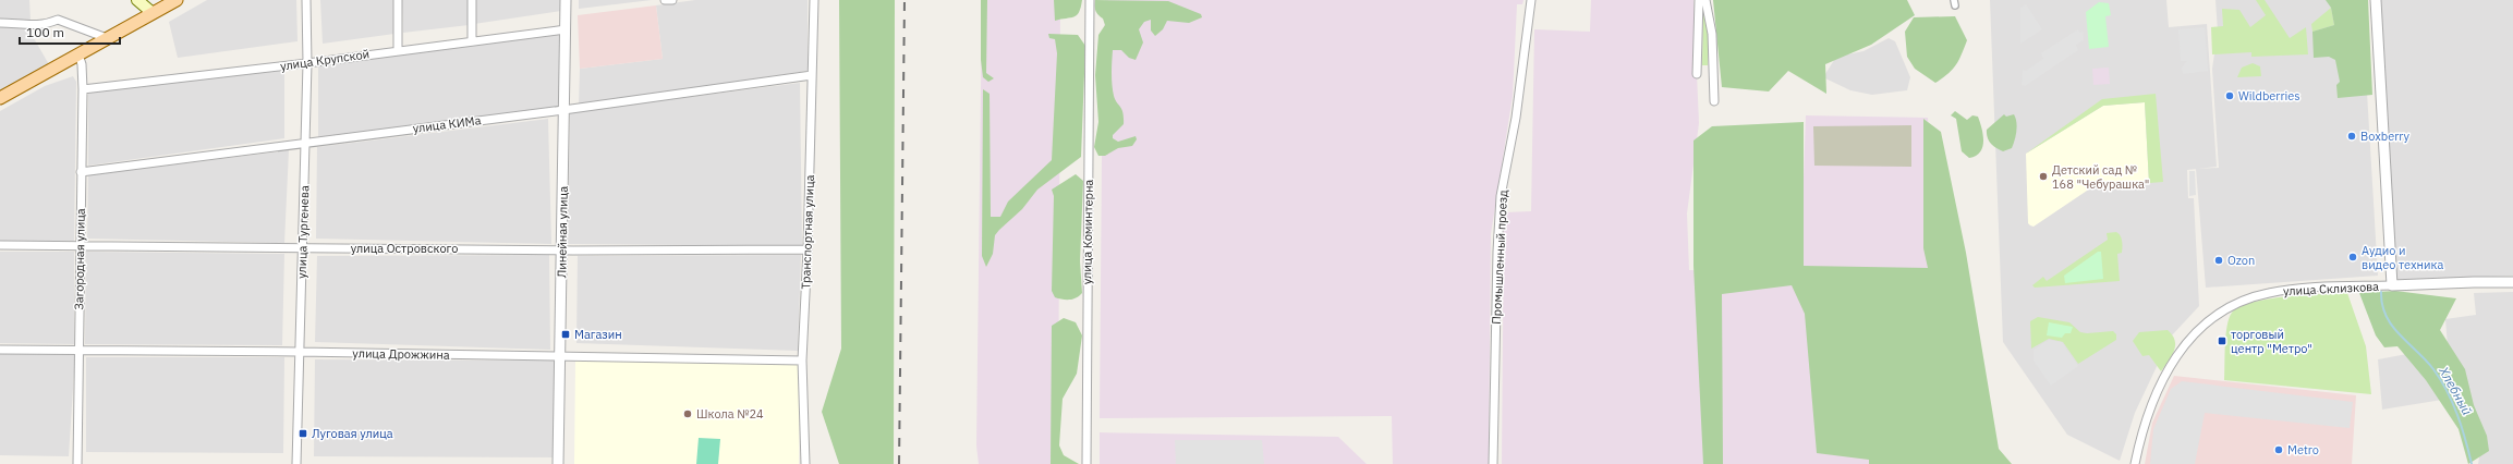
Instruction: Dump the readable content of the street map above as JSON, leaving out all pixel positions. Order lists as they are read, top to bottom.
{
  "streets": {
    "street": [
      "улица Крупской",
      "улица КИМа",
      "улица Тургенева",
      "Линейная улица",
      "Транспортная улица",
      "улица Коминтерна",
      "улица Островского",
      "Промышленный проезд",
      "Загородная улица",
      "улица Склизкова",
      "улица Дрожжина"
    ]
  },
  "crossings": [
    ["улица Крупской", "улица Тургенева"],
    ["улица Крупской", "Линейная улица"],
    ["улица Крупской", "Загородная улица"],
    ["улица КИМа", "улица Тургенева"],
    ["улица КИМа", "Линейная улица"],
    ["улица КИМа", "Транспортная улица"],
    ["улица КИМа", "Загородная улица"],
    ["улица Тургенева", "улица Островского"],
    ["улица Тургенева", "улица Дрожжина"],
    ["Линейная улица", "улица Островского"],
    ["Линейная улица", "улица Дрожжина"],
    ["Транспортная улица", "улица Островского"],
    ["Транспортная улица", "улица Дрожжина"],
    ["улица Островского", "Загородная улица"],
    ["Загородная улица", "улица Дрожжина"]
  ],
  "water": ["Хлебный"],
  "places": {
    "other": [
      "Wildberries",
      "Boxberry",
      "Детский сад № 168 \"Чебурашка\"",
      "Аудио и видео техника",
      "Ozon",
      "Школа №24",
      "Metro"
    ],
    "transit": ["Магазин", "торговый центр \"Метро\"", "Луговая улица"]
  },
  "scale_bar": "100 m"
}
